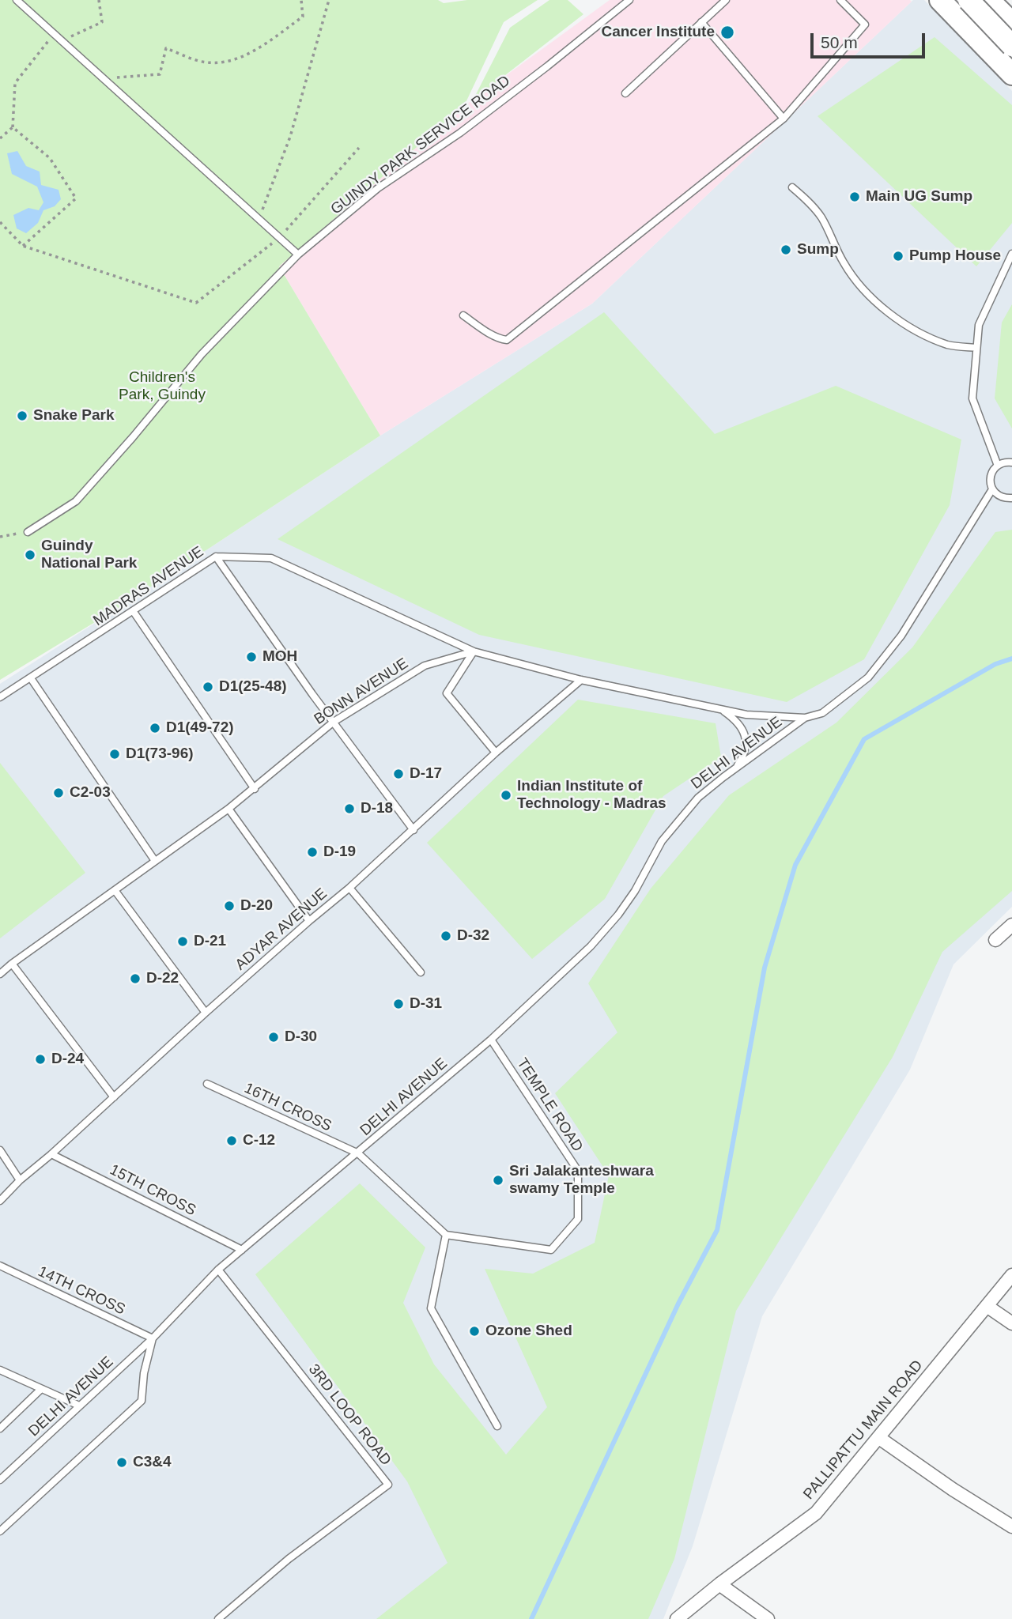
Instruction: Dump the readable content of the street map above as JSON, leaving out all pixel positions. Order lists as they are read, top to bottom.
{
  "streets": {
    "street": ["PALLIPATTU MAIN ROAD"],
    "lane": [
      "GUINDY PARK SERVICE ROAD",
      "MADRAS AVENUE",
      "BONN AVENUE",
      "DELHI AVENUE",
      "ADYAR AVENUE",
      "TEMPLE ROAD",
      "16TH CROSS",
      "15TH CROSS",
      "14TH CROSS",
      "3RD LOOP ROAD"
    ]
  },
  "crossings": [
    ["MADRAS AVENUE", "BONN AVENUE"],
    ["DELHI AVENUE", "TEMPLE ROAD"],
    ["DELHI AVENUE", "16TH CROSS"],
    ["DELHI AVENUE", "15TH CROSS"],
    ["DELHI AVENUE", "14TH CROSS"],
    ["DELHI AVENUE", "3RD LOOP ROAD"],
    ["ADYAR AVENUE", "15TH CROSS"]
  ],
  "parks": ["Children's Park, Guindy"],
  "places": [
    "Cancer Institute",
    "Main UG Sump",
    "Sump",
    "Pump House",
    "Snake Park",
    "Guindy National Park",
    "MOH",
    "D1(25-48)",
    "D1(49-72)",
    "D1(73-96)",
    "D-17",
    "C2-03",
    "Indian Institute of Technology - Madras",
    "D-18",
    "D-19",
    "D-20",
    "D-32",
    "D-21",
    "D-22",
    "D-31",
    "D-30",
    "D-24",
    "C-12",
    "Sri Jalakanteshwara swamy Temple",
    "Ozone Shed",
    "C3&4"
  ],
  "scale_bar": "50 m"
}
